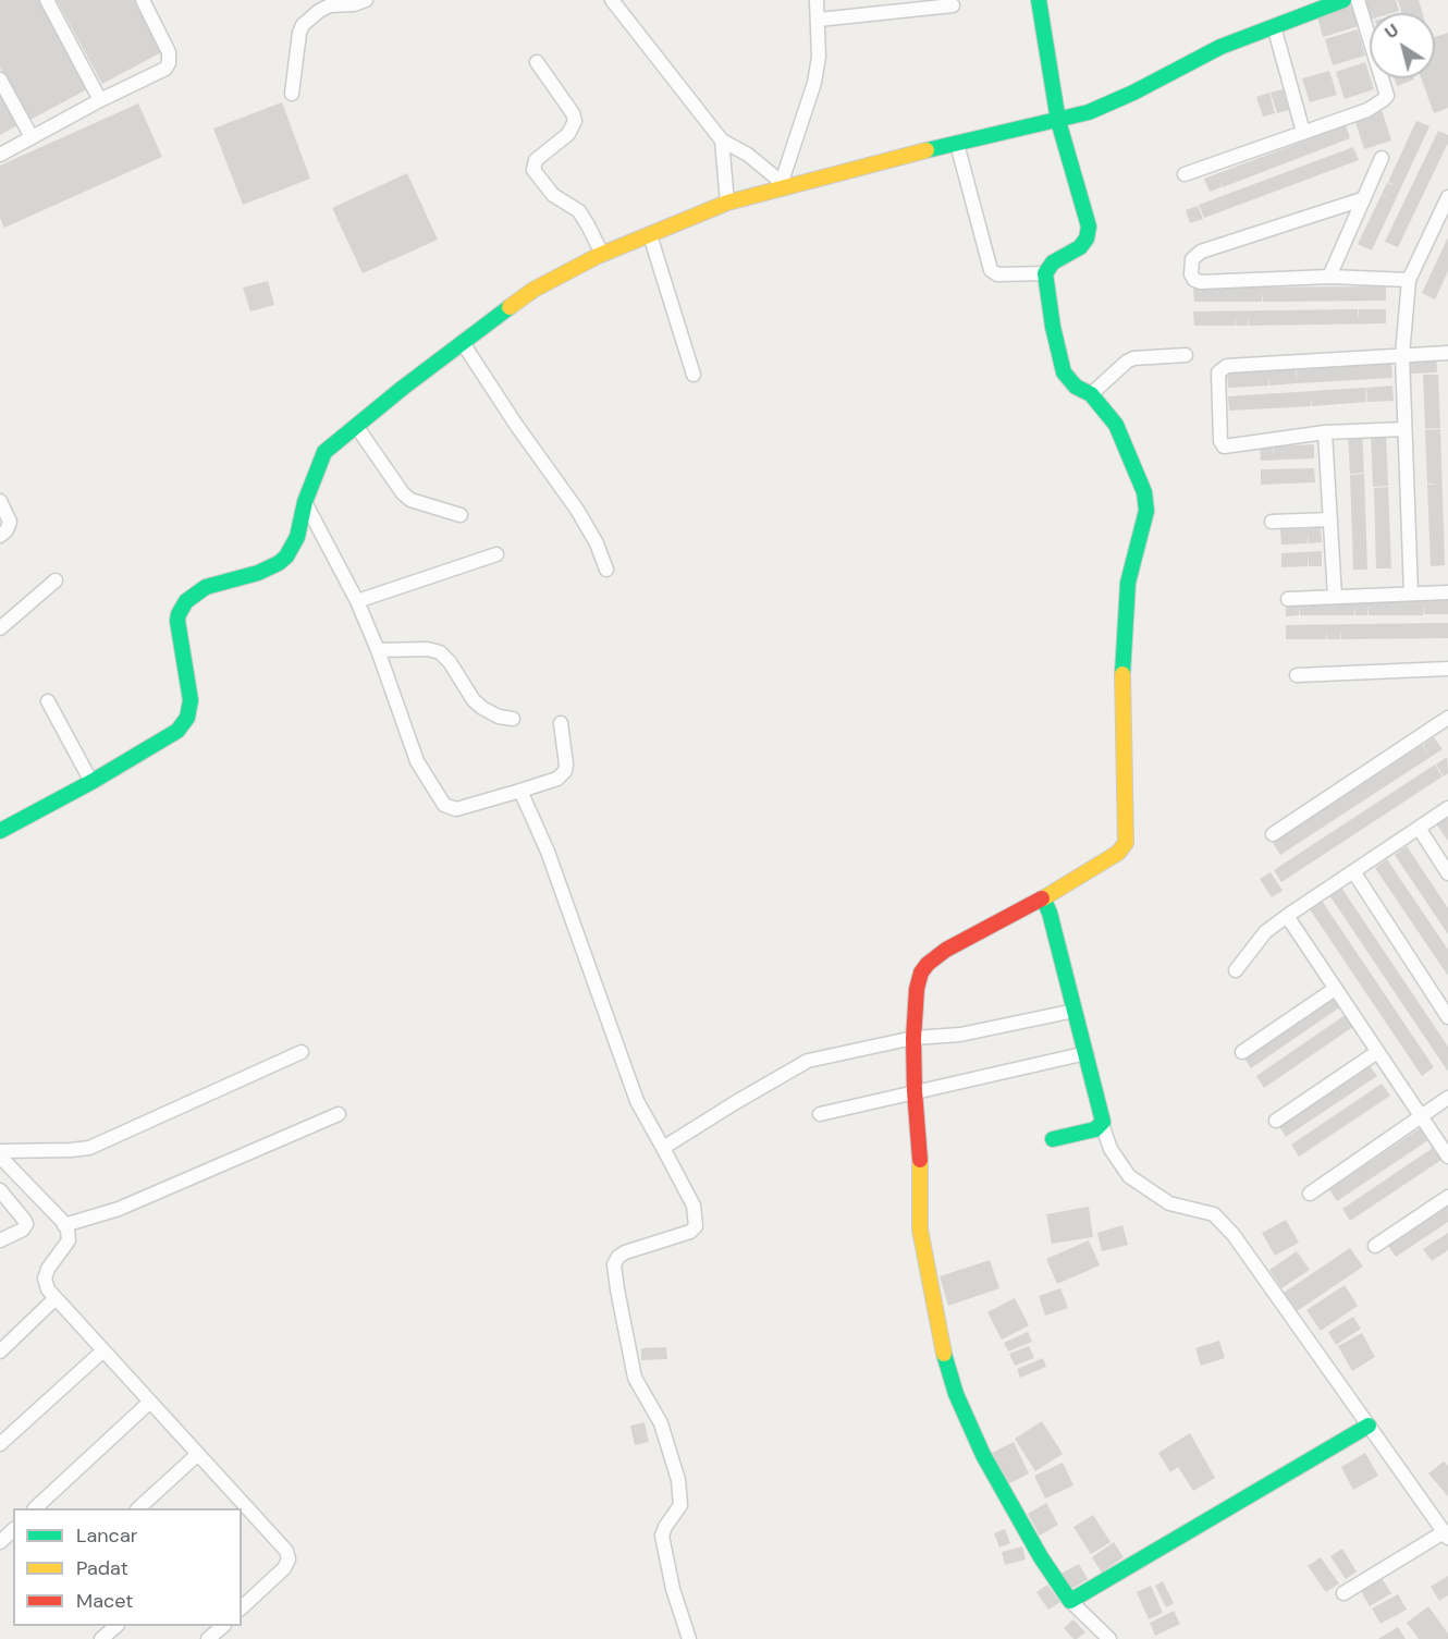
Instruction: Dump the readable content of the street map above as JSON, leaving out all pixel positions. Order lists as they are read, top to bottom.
{
  "legend": ["Lancar", "Padat", "Macet"],
  "north": "top left"
}
